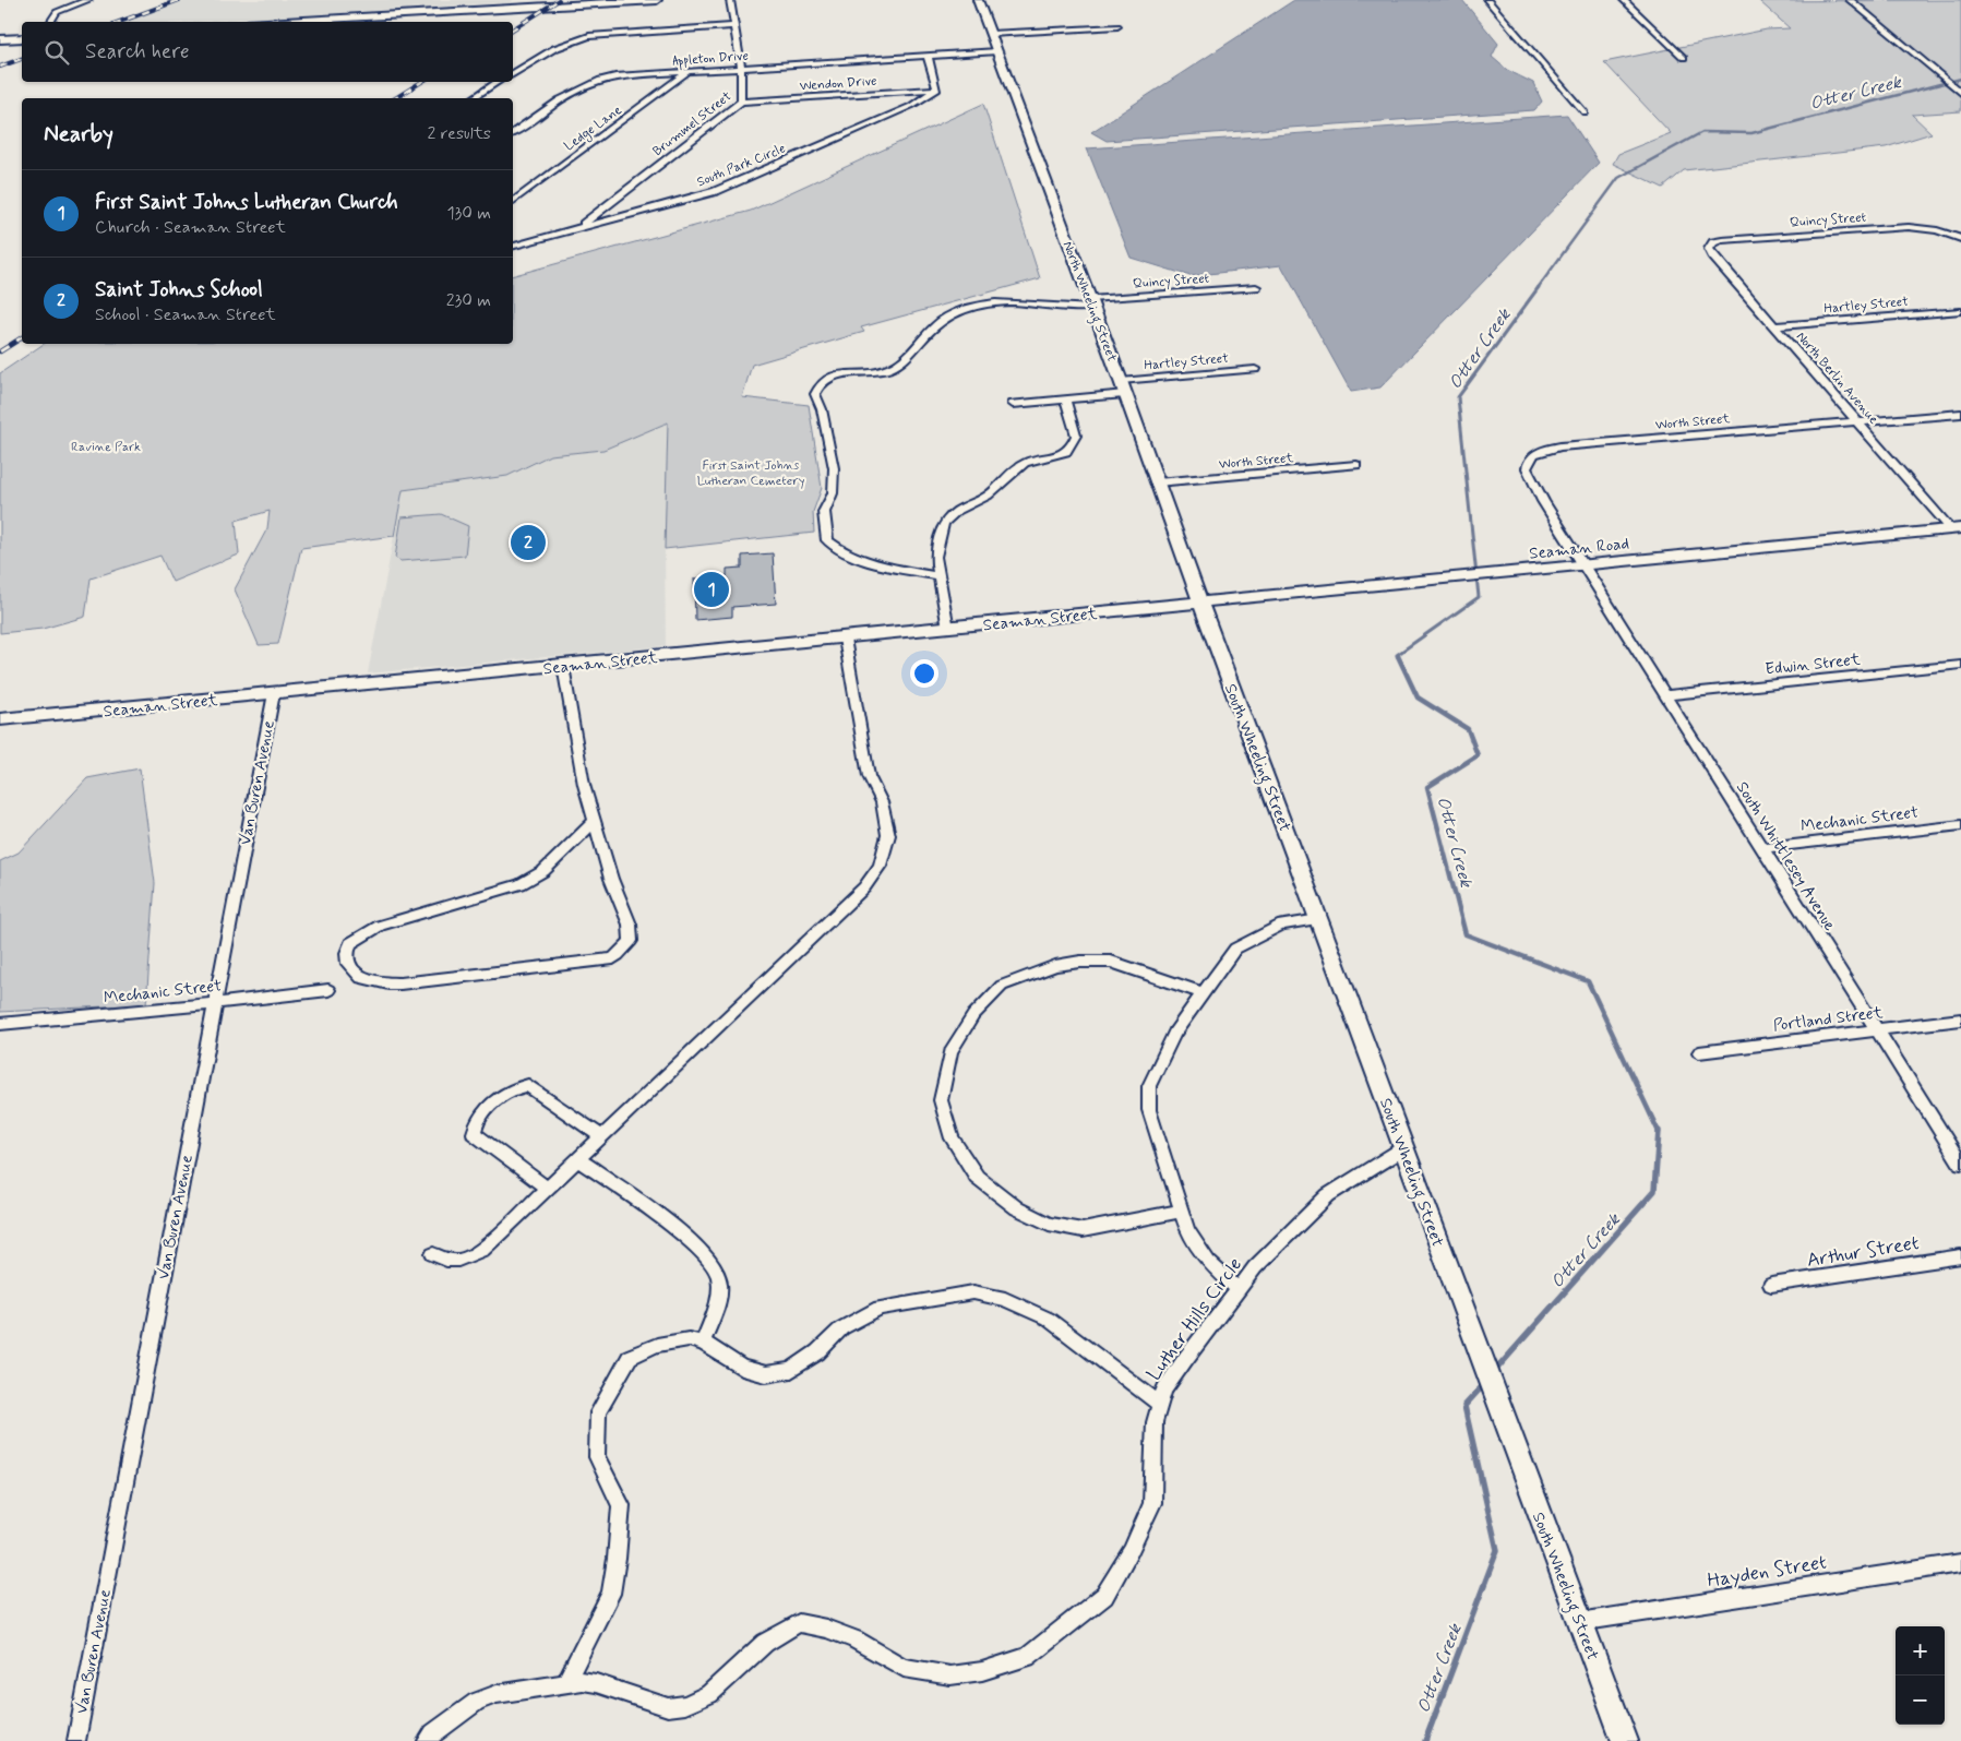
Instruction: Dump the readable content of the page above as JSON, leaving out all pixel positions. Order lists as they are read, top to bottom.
{
  "streets": {
    "street": [
      "Appleton Drive",
      "Wendon Drive",
      "Brummel Street",
      "Ledge Lane",
      "South Park Circle",
      "Quincy Street",
      "North Wheeling Street",
      "Hartley Street",
      "North Berlin Avenue",
      "Worth Street",
      "Seaman Road",
      "Seaman Street",
      "Edwin Street",
      "South Wheeling Street",
      "Van Buren Avenue",
      "Mechanic Street",
      "South Whittlesey Avenue",
      "Portland Street",
      "Arthur Street",
      "Luther Hills Circle",
      "Hayden Street"
    ]
  },
  "crossings": [
    ["Appleton Drive", "Brummel Street"],
    ["Appleton Drive", "Ledge Lane"],
    ["Appleton Drive", "North Wheeling Street"],
    ["Wendon Drive", "Brummel Street"],
    ["Wendon Drive", "South Park Circle"],
    ["Brummel Street", "South Park Circle"],
    ["Quincy Street", "North Wheeling Street"],
    ["Quincy Street", "North Berlin Avenue"],
    ["North Wheeling Street", "Hartley Street"],
    ["North Wheeling Street", "Worth Street"],
    ["North Wheeling Street", "Seaman Road"],
    ["North Wheeling Street", "Seaman Street"],
    ["North Wheeling Street", "South Wheeling Street"],
    ["Hartley Street", "North Berlin Avenue"],
    ["North Berlin Avenue", "Worth Street"],
    ["North Berlin Avenue", "Seaman Road"],
    ["Worth Street", "South Whittlesey Avenue"],
    ["Seaman Road", "Seaman Street"],
    ["Seaman Road", "South Wheeling Street"],
    ["Seaman Road", "South Whittlesey Avenue"],
    ["Seaman Street", "South Wheeling Street"],
    ["Seaman Street", "Van Buren Avenue"],
    ["Edwin Street", "South Whittlesey Avenue"],
    ["South Wheeling Street", "Luther Hills Circle"],
    ["South Wheeling Street", "Hayden Street"],
    ["Van Buren Avenue", "Mechanic Street"],
    ["Mechanic Street", "South Whittlesey Avenue"],
    ["South Whittlesey Avenue", "Portland Street"]
  ],
  "water": ["Otter Creek"],
  "parks": ["Ravine Park", "First Saint Johns Lutheran Cemetery"],
  "page": {
    "search": "Search here",
    "heading": ["Nearby", "2 results"],
    "list": [
      {
        "mark": "1",
        "name": "First Saint Johns Lutheran Church",
        "note": "Church · Seaman Street",
        "value": "130 m"
      },
      {
        "mark": "2",
        "name": "Saint Johns School",
        "note": "School · Seaman Street",
        "value": "230 m"
      }
    ],
    "pins": ["2", "1"],
    "map_buttons": ["+", "−"]
  }
}
